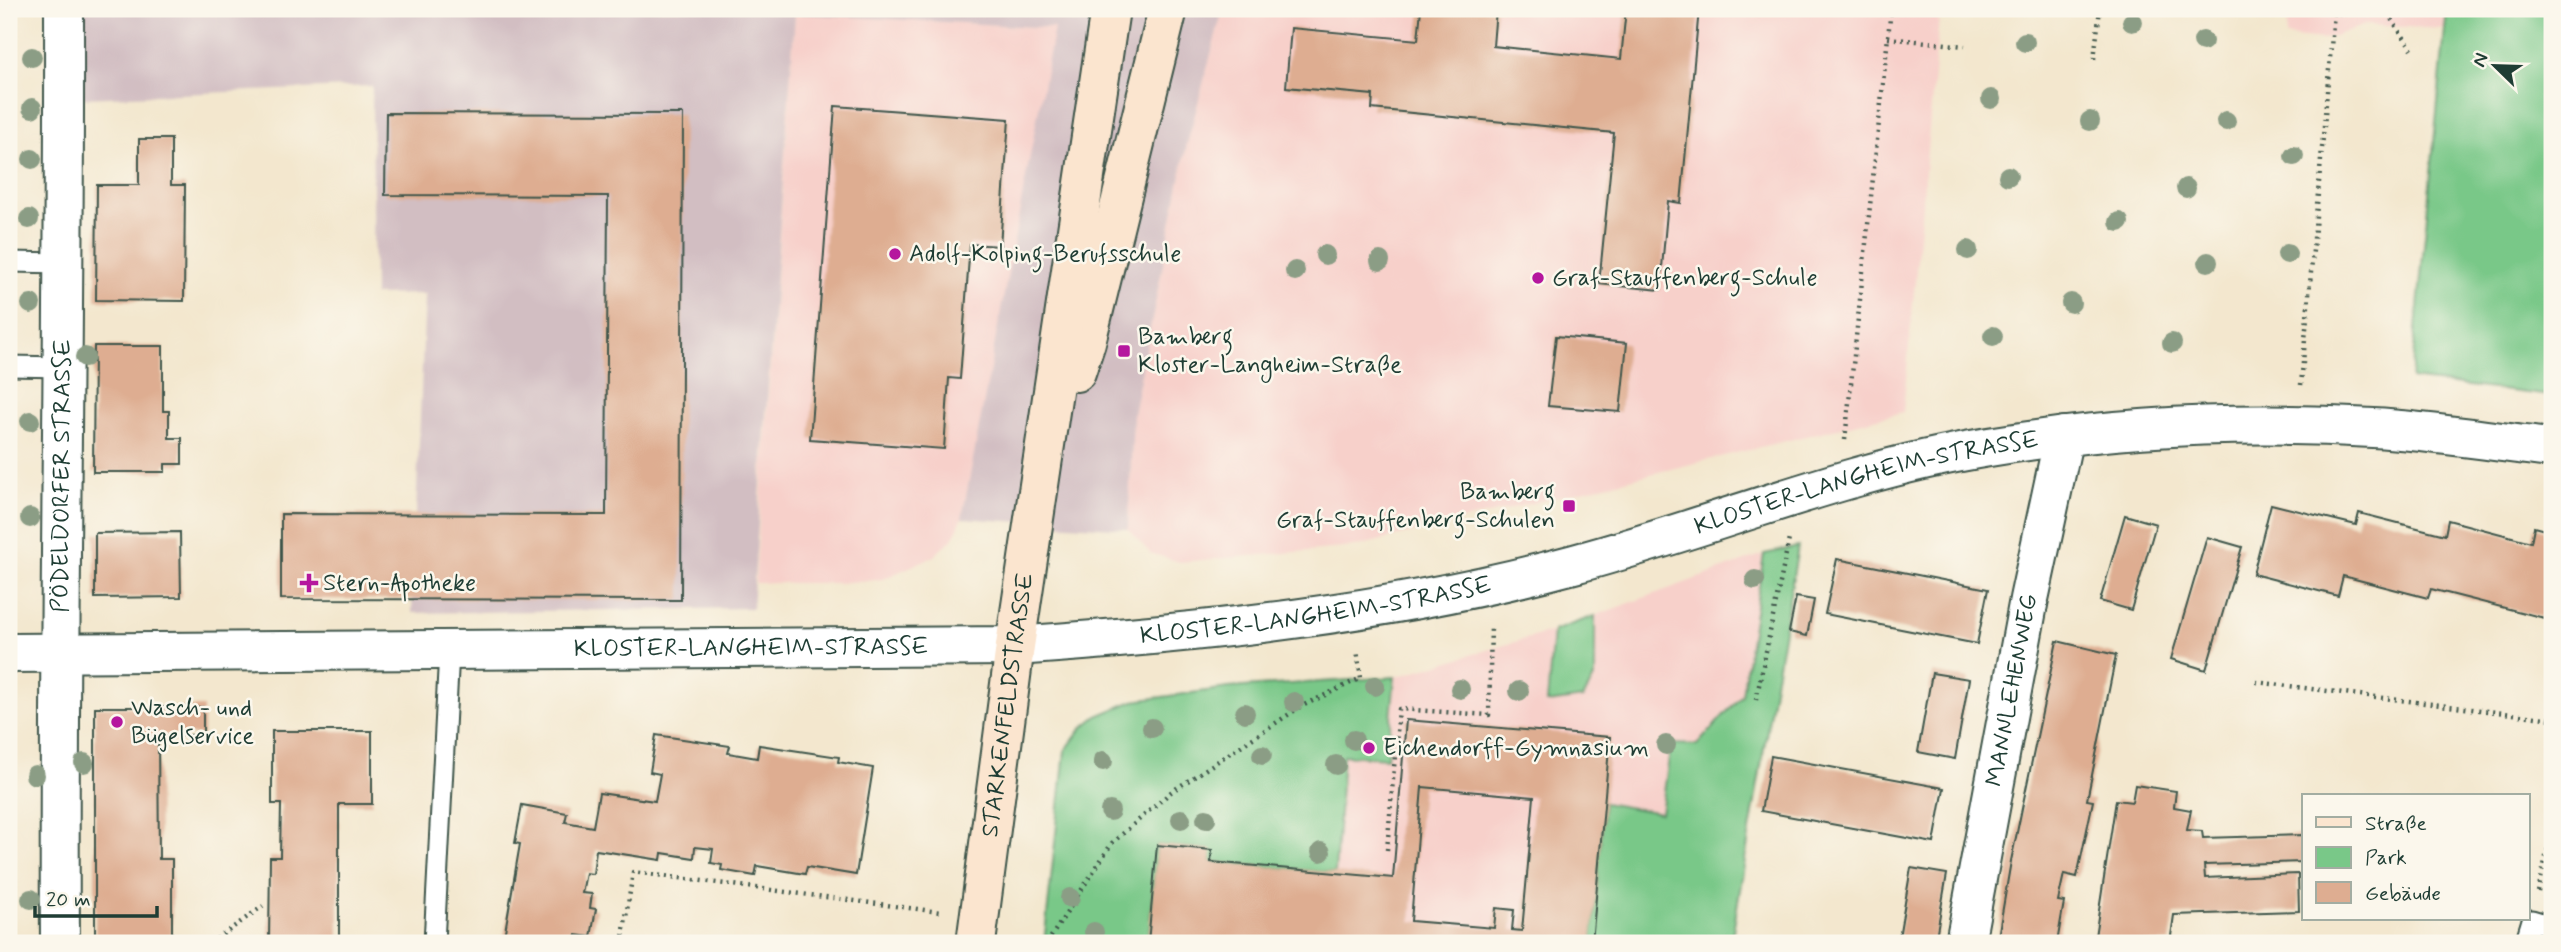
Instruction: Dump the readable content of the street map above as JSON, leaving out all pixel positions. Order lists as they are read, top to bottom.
{
  "streets": {
    "street": [
      "PÖDELDORFER STRASSE",
      "KLOSTER-LANGHEIM-STRASSE",
      "MANNLEHENWEG",
      "STARKENFELDSTRASSE"
    ]
  },
  "crossings": [
    ["PÖDELDORFER STRASSE", "KLOSTER-LANGHEIM-STRASSE"],
    ["KLOSTER-LANGHEIM-STRASSE", "MANNLEHENWEG"],
    ["KLOSTER-LANGHEIM-STRASSE", "STARKENFELDSTRASSE"]
  ],
  "places": {
    "other": [
      "Adolf-Kolping-Berufsschule",
      "Graf-Stauffenberg-Schule",
      "Wasch- und Bügelservice",
      "Eichendorff-Gymnasium"
    ],
    "transit": ["Bamberg Kloster-Langheim-Straße", "Bamberg Graf-Stauffenberg-Schulen"],
    "health": ["Stern-Apotheke"]
  },
  "legend": ["Straße", "Park", "Gebäude"],
  "scale_bar": "20 m",
  "north": "top left"
}
